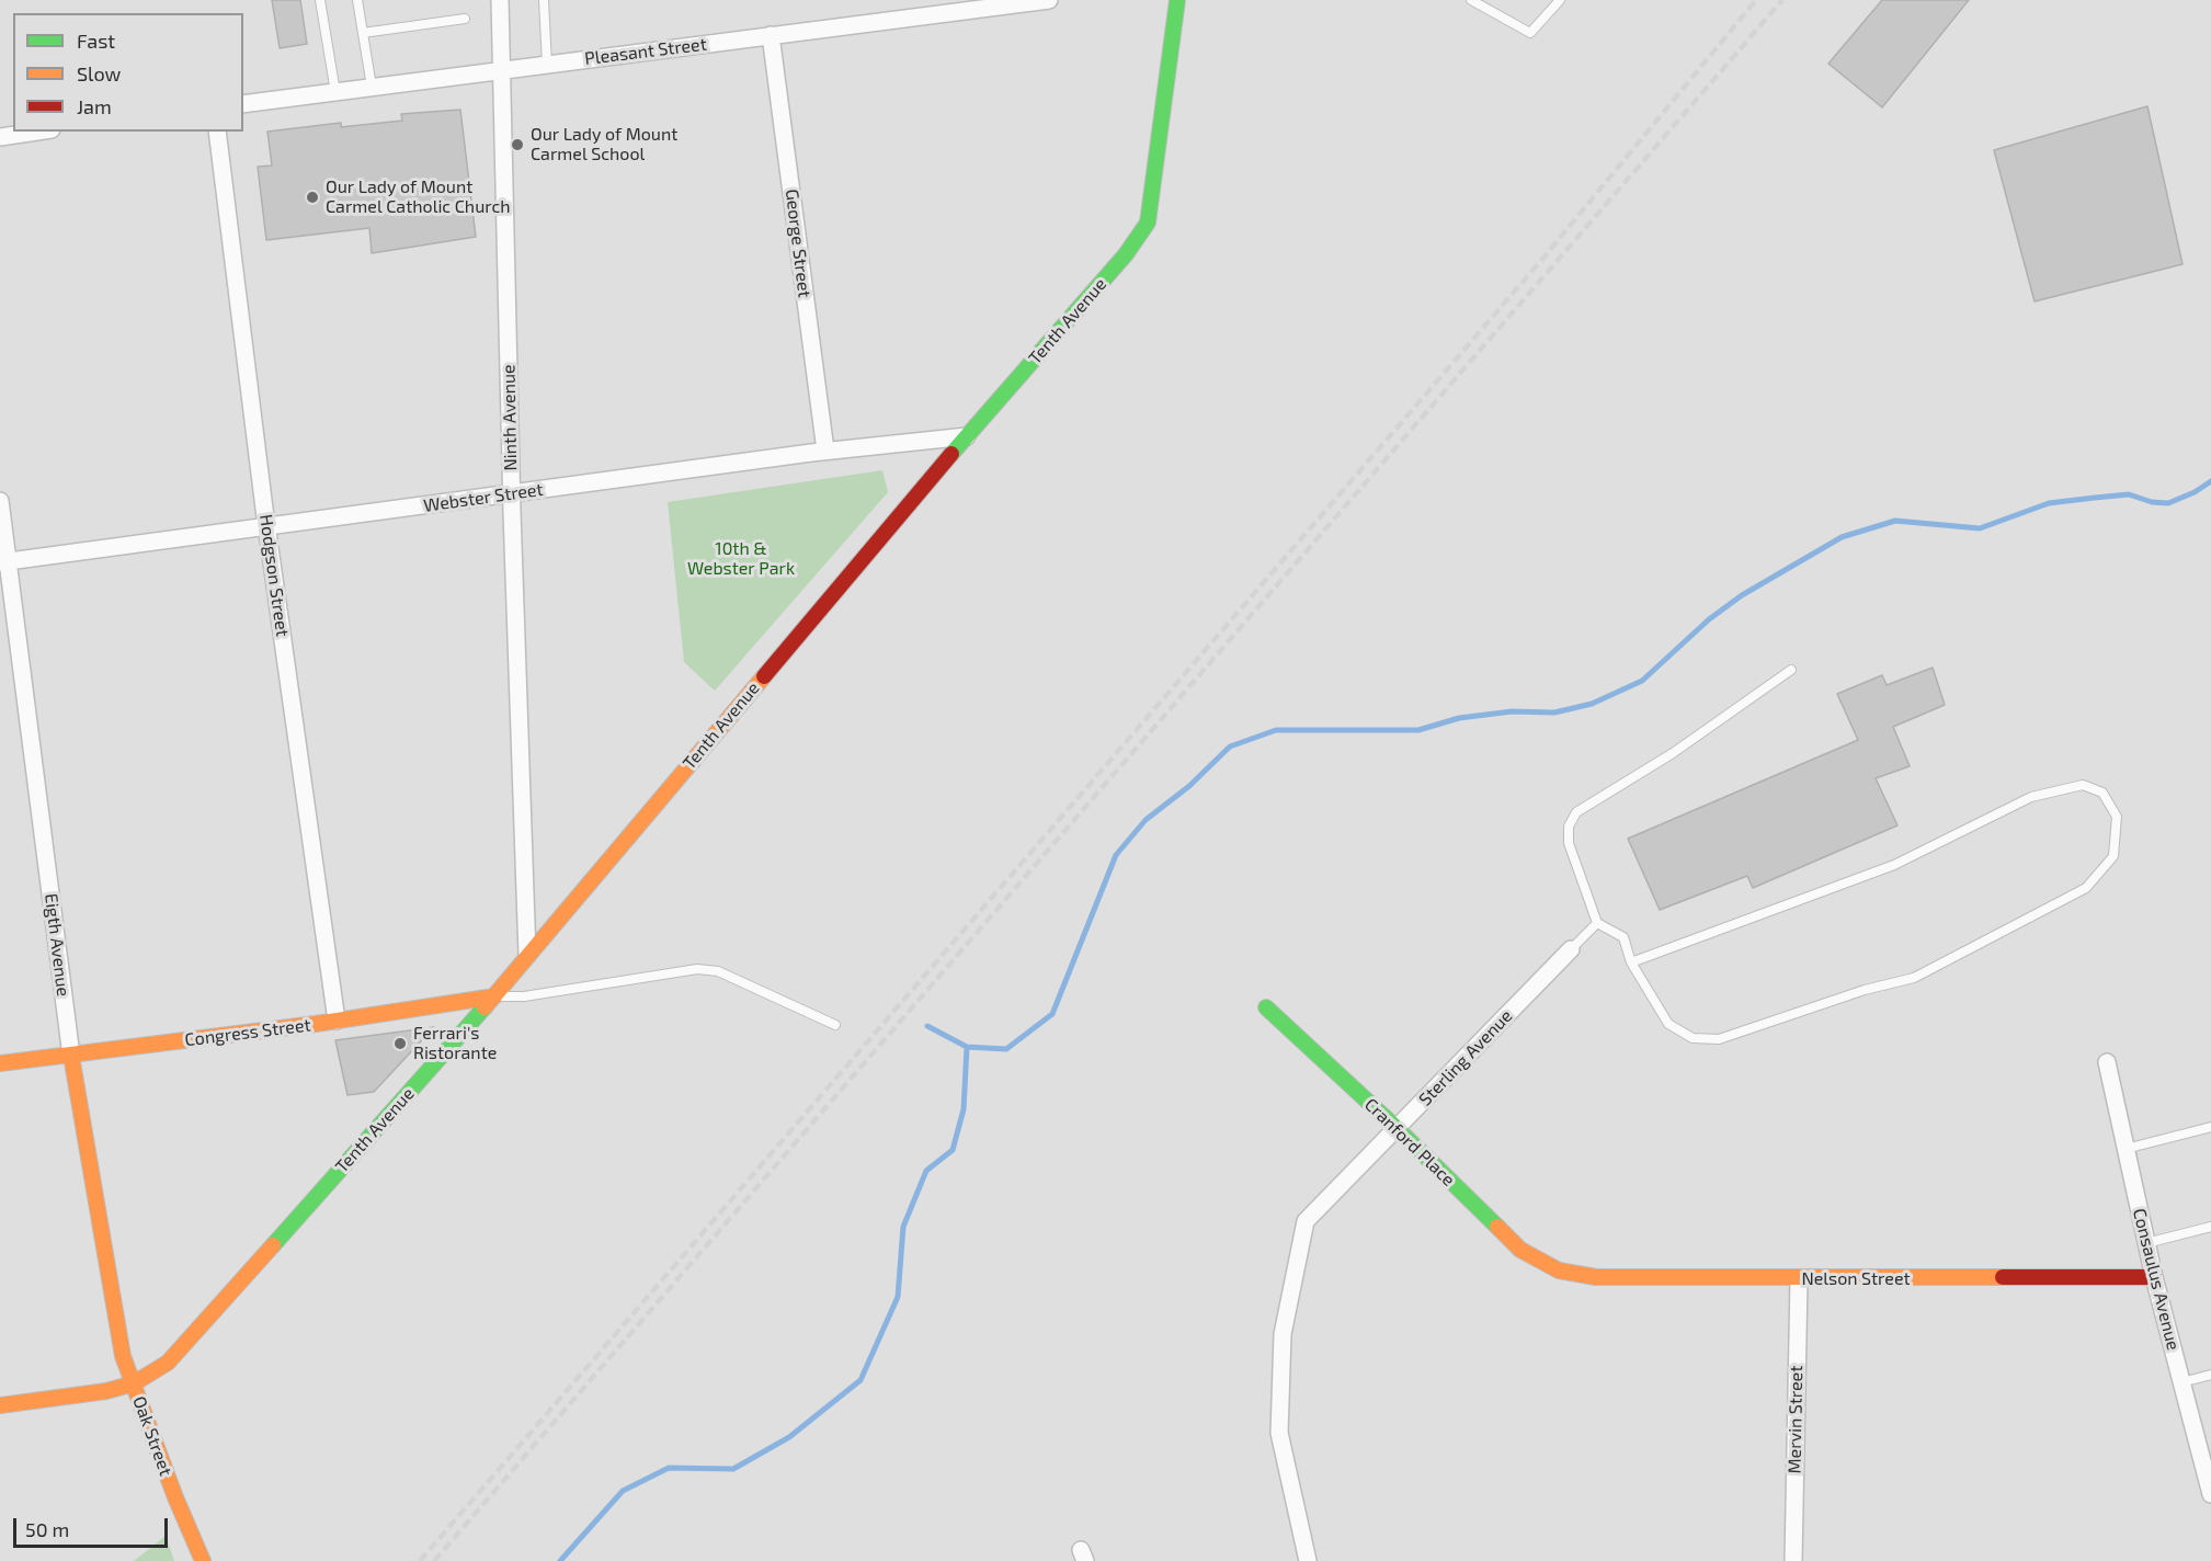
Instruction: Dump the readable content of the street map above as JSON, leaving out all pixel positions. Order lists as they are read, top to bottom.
{
  "streets": {
    "street": [
      "Pleasant Street",
      "George Street",
      "Tenth Avenue",
      "Ninth Avenue",
      "Webster Street",
      "Hodgson Street",
      "Eigth Avenue",
      "Congress Street",
      "Sterling Avenue",
      "Cranford Place",
      "Nelson Street",
      "Consaulus Avenue",
      "Mervin Street",
      "Oak Street"
    ]
  },
  "crossings": [
    ["Pleasant Street", "George Street"],
    ["Pleasant Street", "Ninth Avenue"],
    ["George Street", "Webster Street"],
    ["Tenth Avenue", "Ninth Avenue"],
    ["Tenth Avenue", "Webster Street"],
    ["Tenth Avenue", "Eigth Avenue"],
    ["Tenth Avenue", "Congress Street"],
    ["Tenth Avenue", "Oak Street"],
    ["Ninth Avenue", "Webster Street"],
    ["Webster Street", "Hodgson Street"],
    ["Webster Street", "Eigth Avenue"],
    ["Hodgson Street", "Congress Street"],
    ["Eigth Avenue", "Congress Street"],
    ["Eigth Avenue", "Oak Street"],
    ["Sterling Avenue", "Cranford Place"],
    ["Cranford Place", "Nelson Street"],
    ["Nelson Street", "Consaulus Avenue"],
    ["Nelson Street", "Mervin Street"]
  ],
  "parks": ["10th & Webster Park"],
  "places": ["Our Lady of Mount Carmel School", "Our Lady of Mount Carmel Catholic Church", "Ferrari's Ristorante"],
  "legend": ["Fast", "Slow", "Jam"],
  "scale_bar": "50 m"
}
